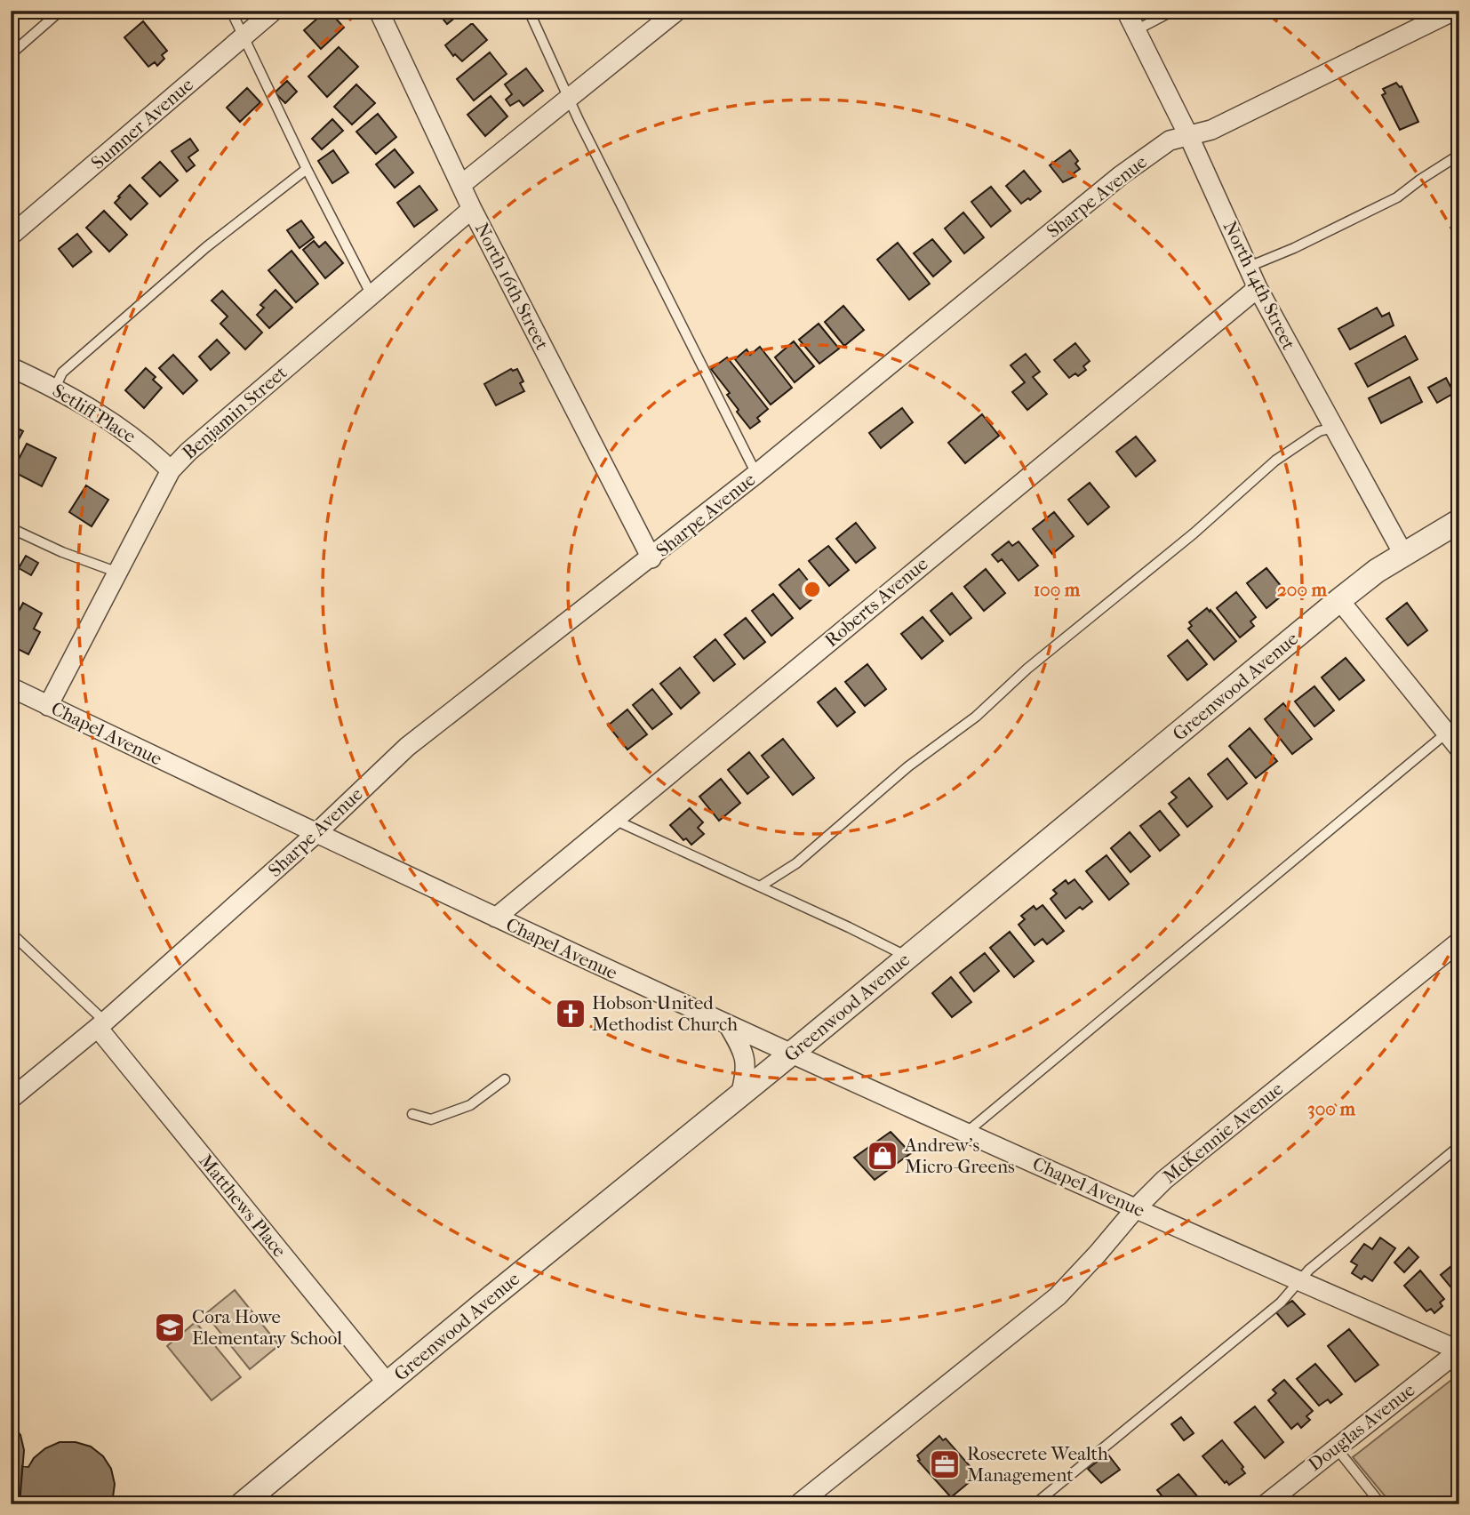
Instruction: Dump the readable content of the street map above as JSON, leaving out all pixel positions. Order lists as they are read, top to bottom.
{
  "streets": {
    "street": [
      "Sumner Avenue",
      "Sharpe Avenue",
      "North 14th Street",
      "North 16th Street",
      "Benjamin Street",
      "Setliff Place",
      "Roberts Avenue",
      "Greenwood Avenue",
      "Chapel Avenue",
      "McKennie Avenue",
      "Matthews Place",
      "Douglas Avenue"
    ]
  },
  "crossings": [
    ["Sharpe Avenue", "North 14th Street"],
    ["Sharpe Avenue", "North 16th Street"],
    ["Sharpe Avenue", "Chapel Avenue"],
    ["Sharpe Avenue", "Matthews Place"],
    ["North 14th Street", "Roberts Avenue"],
    ["North 14th Street", "Greenwood Avenue"],
    ["North 16th Street", "Benjamin Street"],
    ["Benjamin Street", "Setliff Place"],
    ["Benjamin Street", "Chapel Avenue"],
    ["Roberts Avenue", "Chapel Avenue"],
    ["Greenwood Avenue", "Chapel Avenue"],
    ["Greenwood Avenue", "Matthews Place"],
    ["Chapel Avenue", "McKennie Avenue"],
    ["Chapel Avenue", "Douglas Avenue"]
  ],
  "places": {
    "church": ["Hobson United Methodist Church"],
    "shop": ["Andrew’s Micro-Greens"],
    "school or university": ["Cora Howe Elementary School"],
    "office": ["Rosecrete Wealth Management"]
  },
  "rings": ["100 m", "200 m", "300 m"]
}
